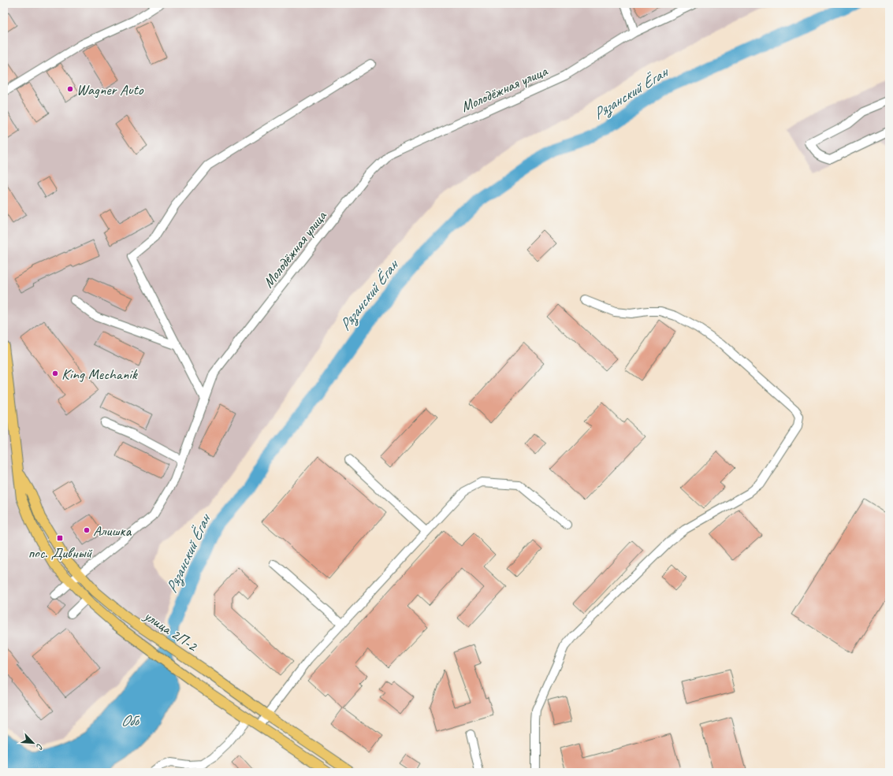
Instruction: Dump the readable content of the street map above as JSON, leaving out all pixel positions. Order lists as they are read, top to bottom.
{
  "streets": {
    "main road": ["улица 2П-2"],
    "street": ["Молодёжная улица"]
  },
  "crossings": [
    ["Молодёжная улица", "улица 2П-2"]
  ],
  "water": ["Рязанский Ёган", "Обь"],
  "places": {
    "other": ["Wagner Auto", "King Mechanik", "Алишка"],
    "transit": ["пос. Дивный"]
  },
  "north": "bottom right"
}
